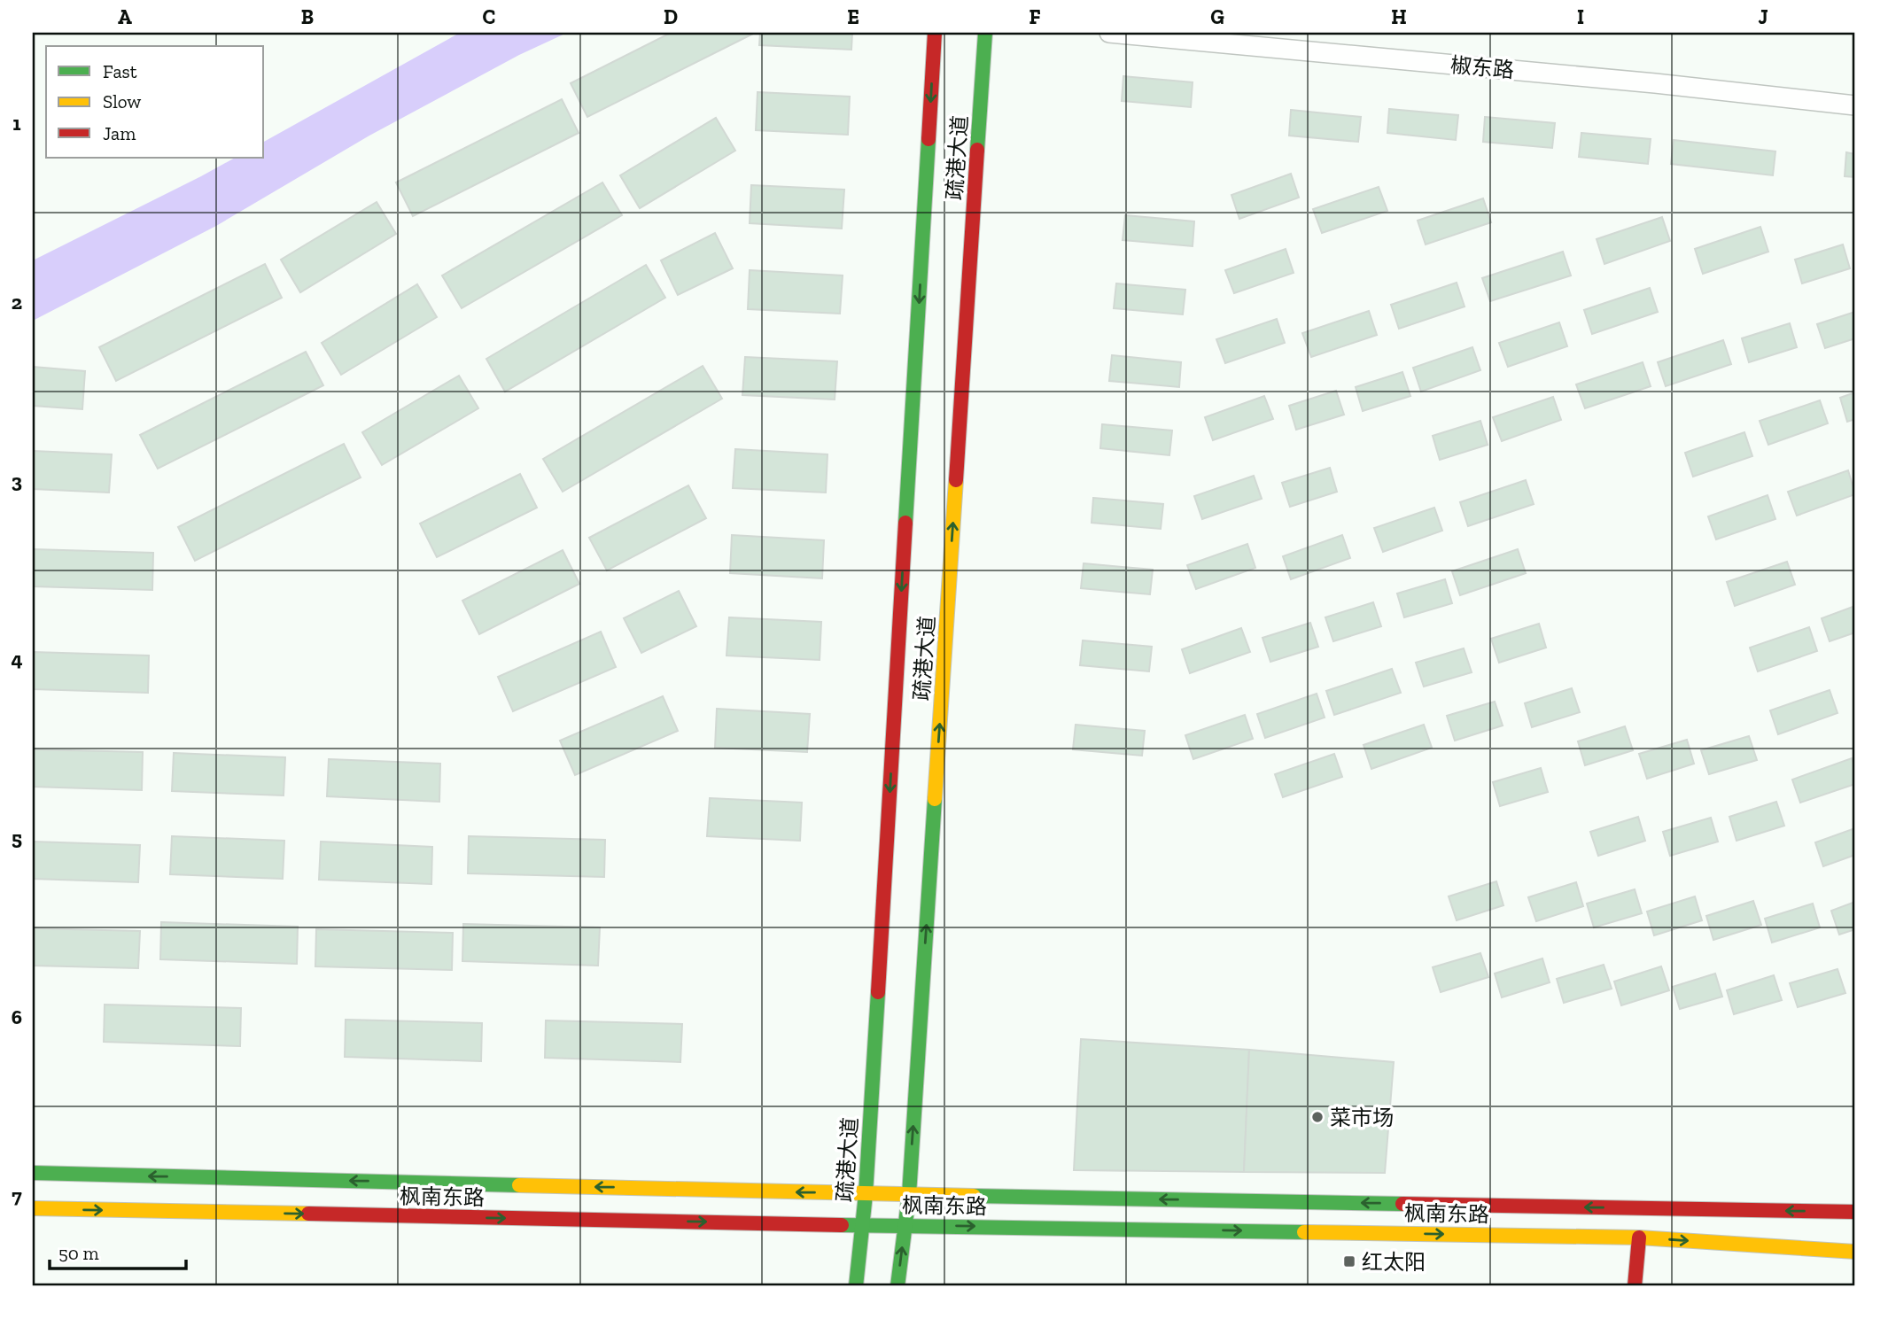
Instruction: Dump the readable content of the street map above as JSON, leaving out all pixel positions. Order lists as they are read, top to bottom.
{
  "streets": {
    "main road": ["疏港大道", "枫南东路"],
    "street": ["椒东路"]
  },
  "crossings": [
    ["疏港大道", "枫南东路"]
  ],
  "places": {
    "other": ["菜市场"],
    "transit": ["红太阳"]
  },
  "legend": ["Fast", "Slow", "Jam"],
  "scale_bar": "50 m",
  "grid": {
    "columns": [
      "A",
      "B",
      "C",
      "D",
      "E",
      "F",
      "G",
      "H",
      "I",
      "J"
    ],
    "rows": [
      "1",
      "2",
      "3",
      "4",
      "5",
      "6",
      "7"
    ]
  }
}
